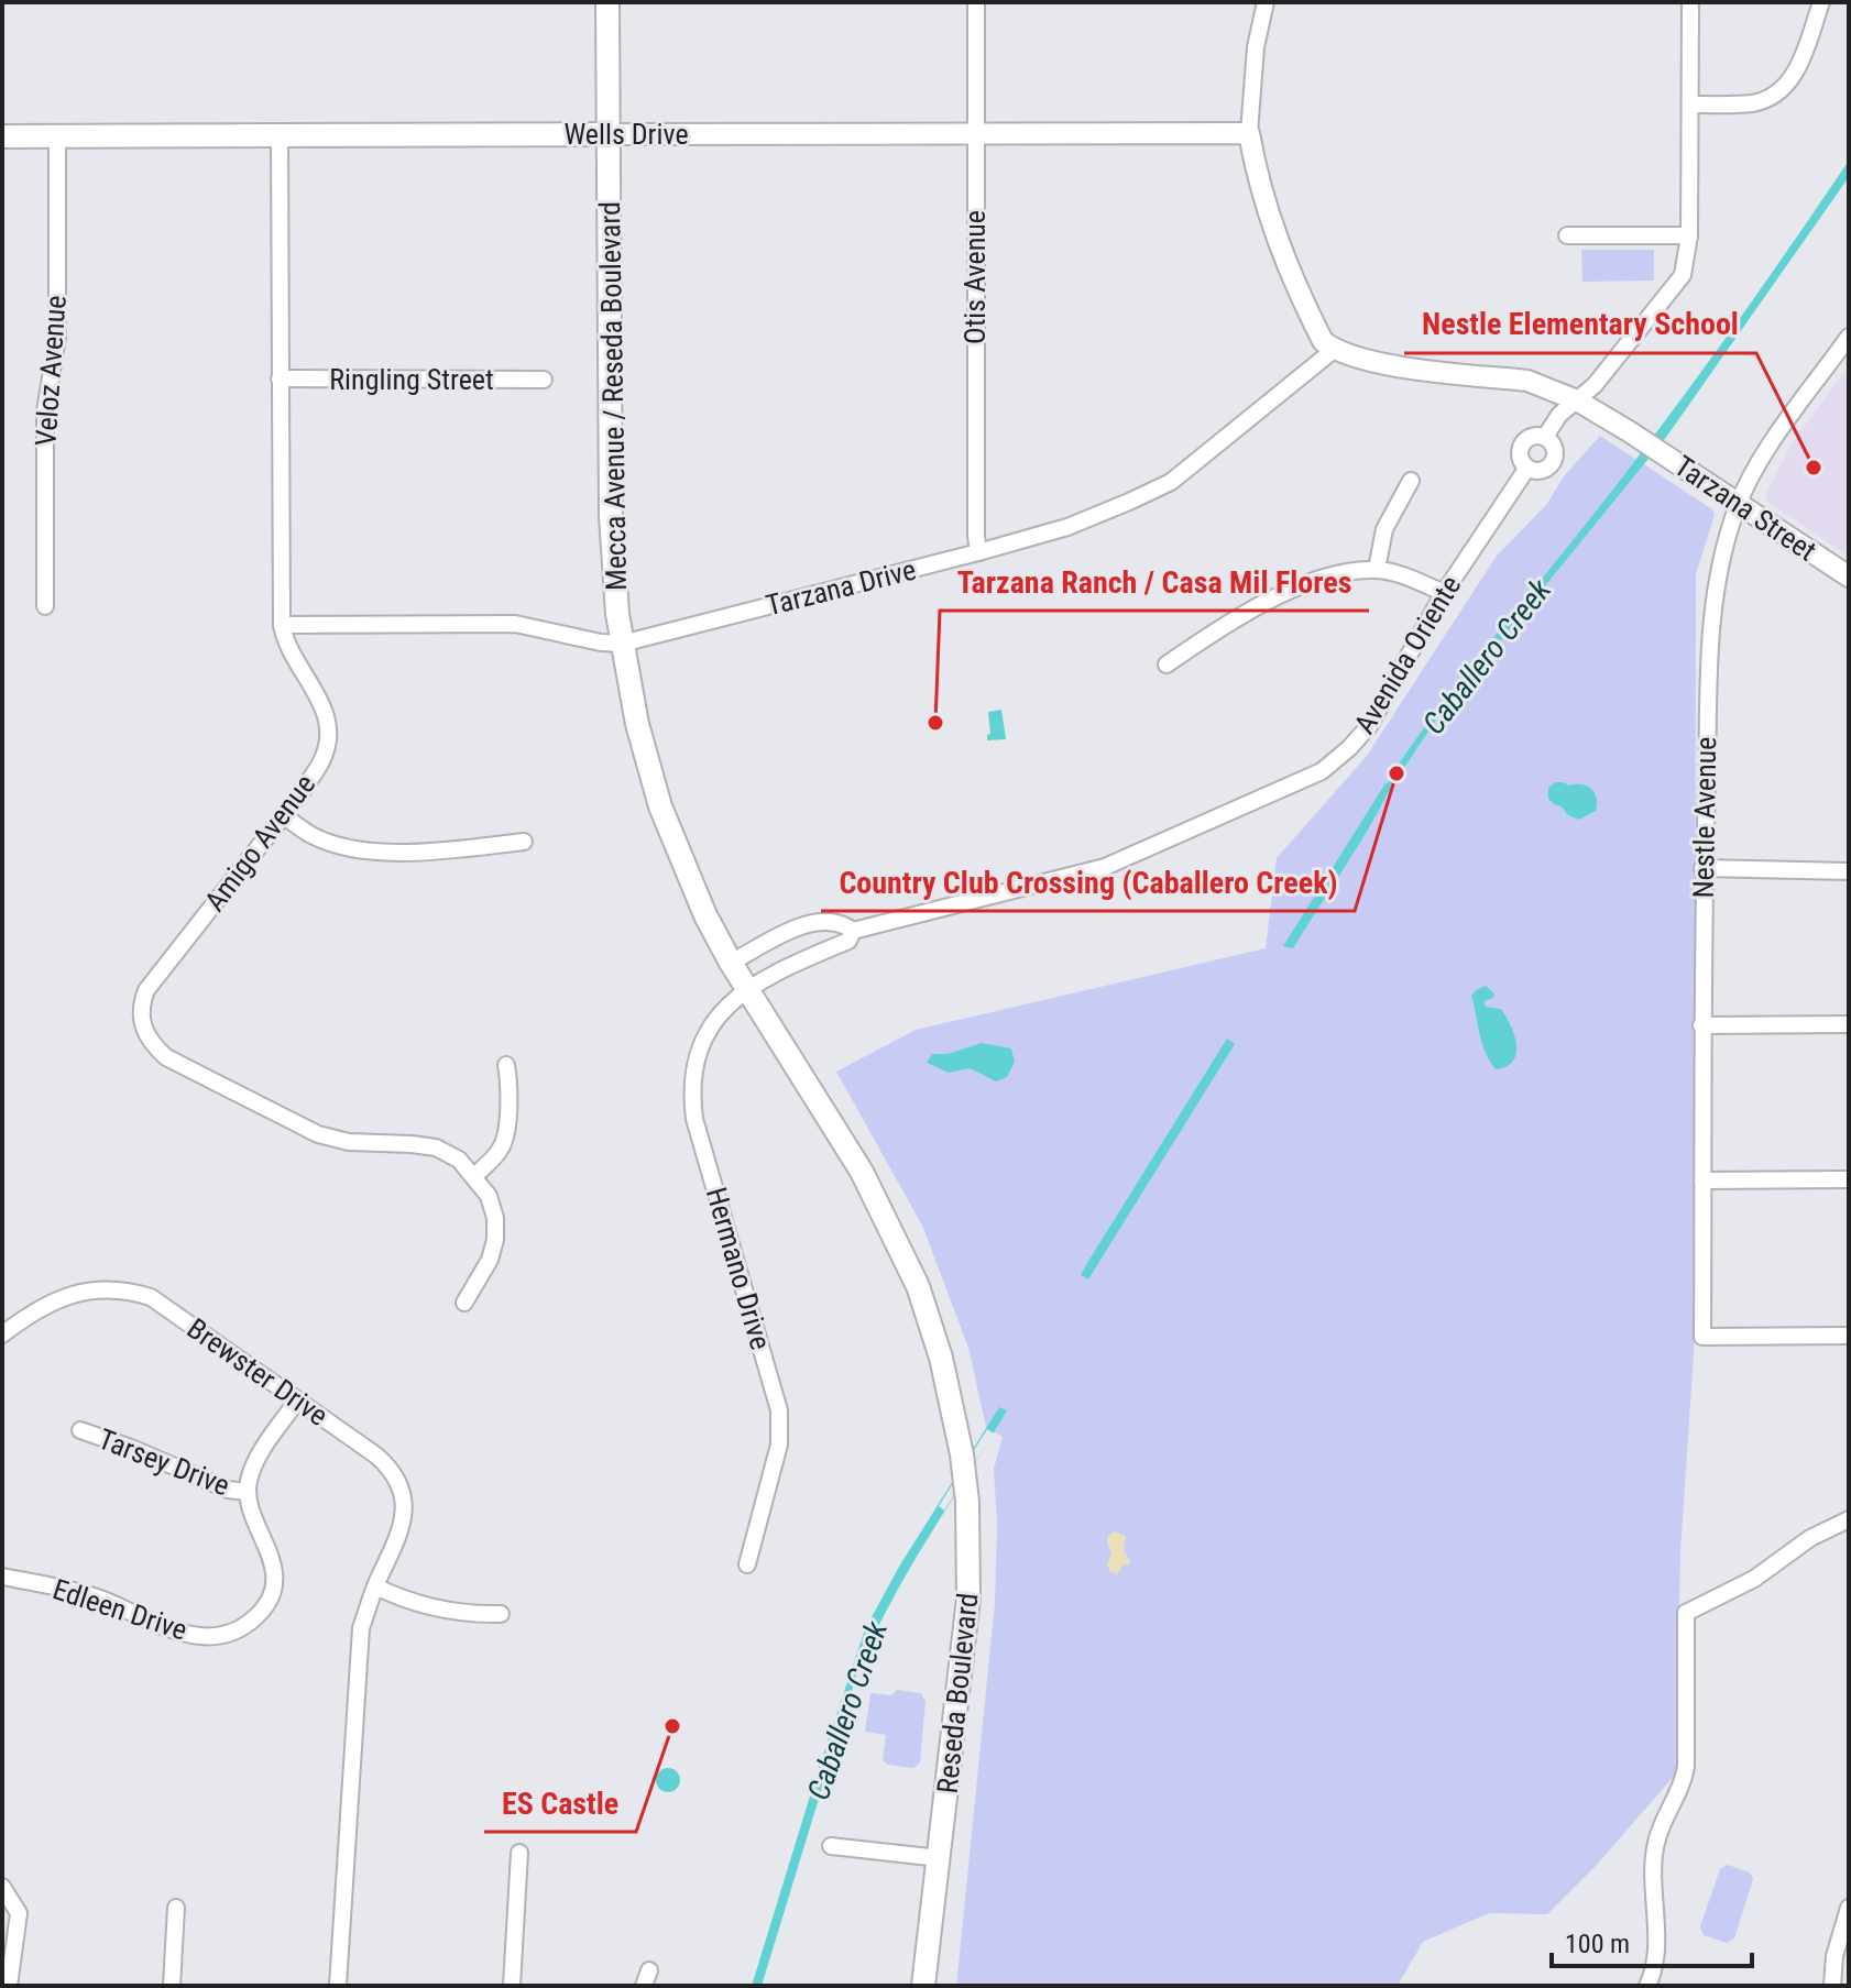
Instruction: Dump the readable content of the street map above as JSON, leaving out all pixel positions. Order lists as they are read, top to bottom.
{
  "streets": {
    "main road": ["Wells Drive", "Mecca Avenue / Reseda Boulevard", "Reseda Boulevard"],
    "street": [
      "Otis Avenue",
      "Veloz Avenue",
      "Ringling Street",
      "Tarzana Street",
      "Tarzana Drive",
      "Avenida Oriente",
      "Nestle Avenue",
      "Amigo Avenue",
      "Hermano Drive",
      "Brewster Drive",
      "Tarsey Drive",
      "Edleen Drive"
    ]
  },
  "crossings": [
    ["Wells Drive", "Otis Avenue"],
    ["Wells Drive", "Veloz Avenue"],
    ["Wells Drive", "Mecca Avenue / Reseda Boulevard"],
    ["Wells Drive", "Amigo Avenue"],
    ["Otis Avenue", "Tarzana Drive"],
    ["Ringling Street", "Amigo Avenue"],
    ["Mecca Avenue / Reseda Boulevard", "Tarzana Drive"],
    ["Mecca Avenue / Reseda Boulevard", "Avenida Oriente"],
    ["Mecca Avenue / Reseda Boulevard", "Hermano Drive"],
    ["Mecca Avenue / Reseda Boulevard", "Reseda Boulevard"],
    ["Tarzana Street", "Avenida Oriente"],
    ["Tarzana Street", "Nestle Avenue"],
    ["Tarzana Drive", "Amigo Avenue"],
    ["Avenida Oriente", "Hermano Drive"],
    ["Tarsey Drive", "Edleen Drive"]
  ],
  "water": ["Caballero Creek"],
  "places": [
    "Nestle Elementary School",
    "Tarzana Ranch / Casa Mil Flores",
    "Country Club Crossing (Caballero Creek)",
    "ES Castle"
  ],
  "scale_bar": "100 m"
}
